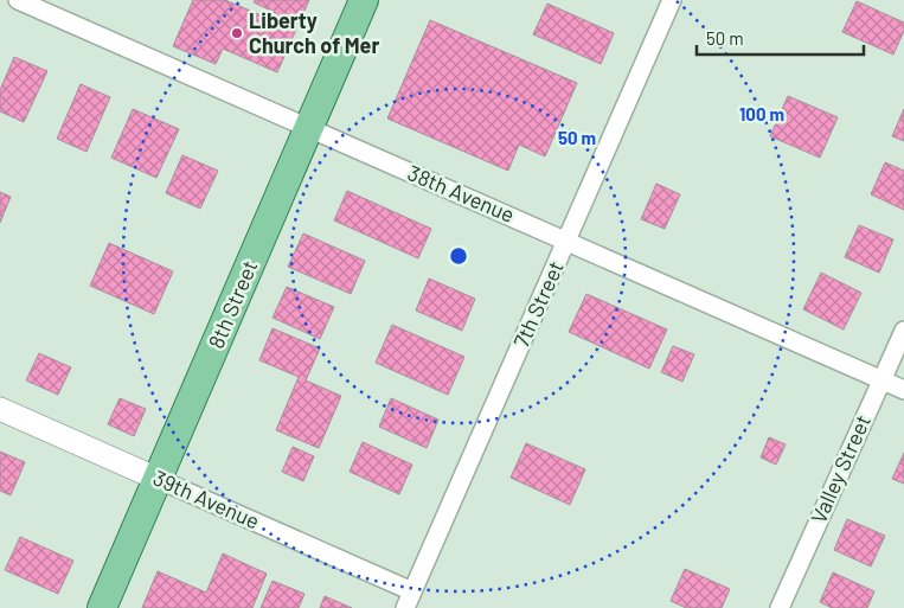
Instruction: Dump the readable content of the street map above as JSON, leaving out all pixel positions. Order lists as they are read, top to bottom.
{
  "streets": {
    "main road": ["8th Street"],
    "street": [
      "38th Avenue",
      "7th Street",
      "Valley Street",
      "39th Avenue"
    ]
  },
  "crossings": [
    ["38th Avenue", "8th Street"],
    ["38th Avenue", "7th Street"],
    ["38th Avenue", "Valley Street"],
    ["8th Street", "39th Avenue"],
    ["7th Street", "39th Avenue"]
  ],
  "places": ["Liberty Church of Mer"],
  "scale_bar": "50 m",
  "rings": ["100 m", "50 m"]
}
